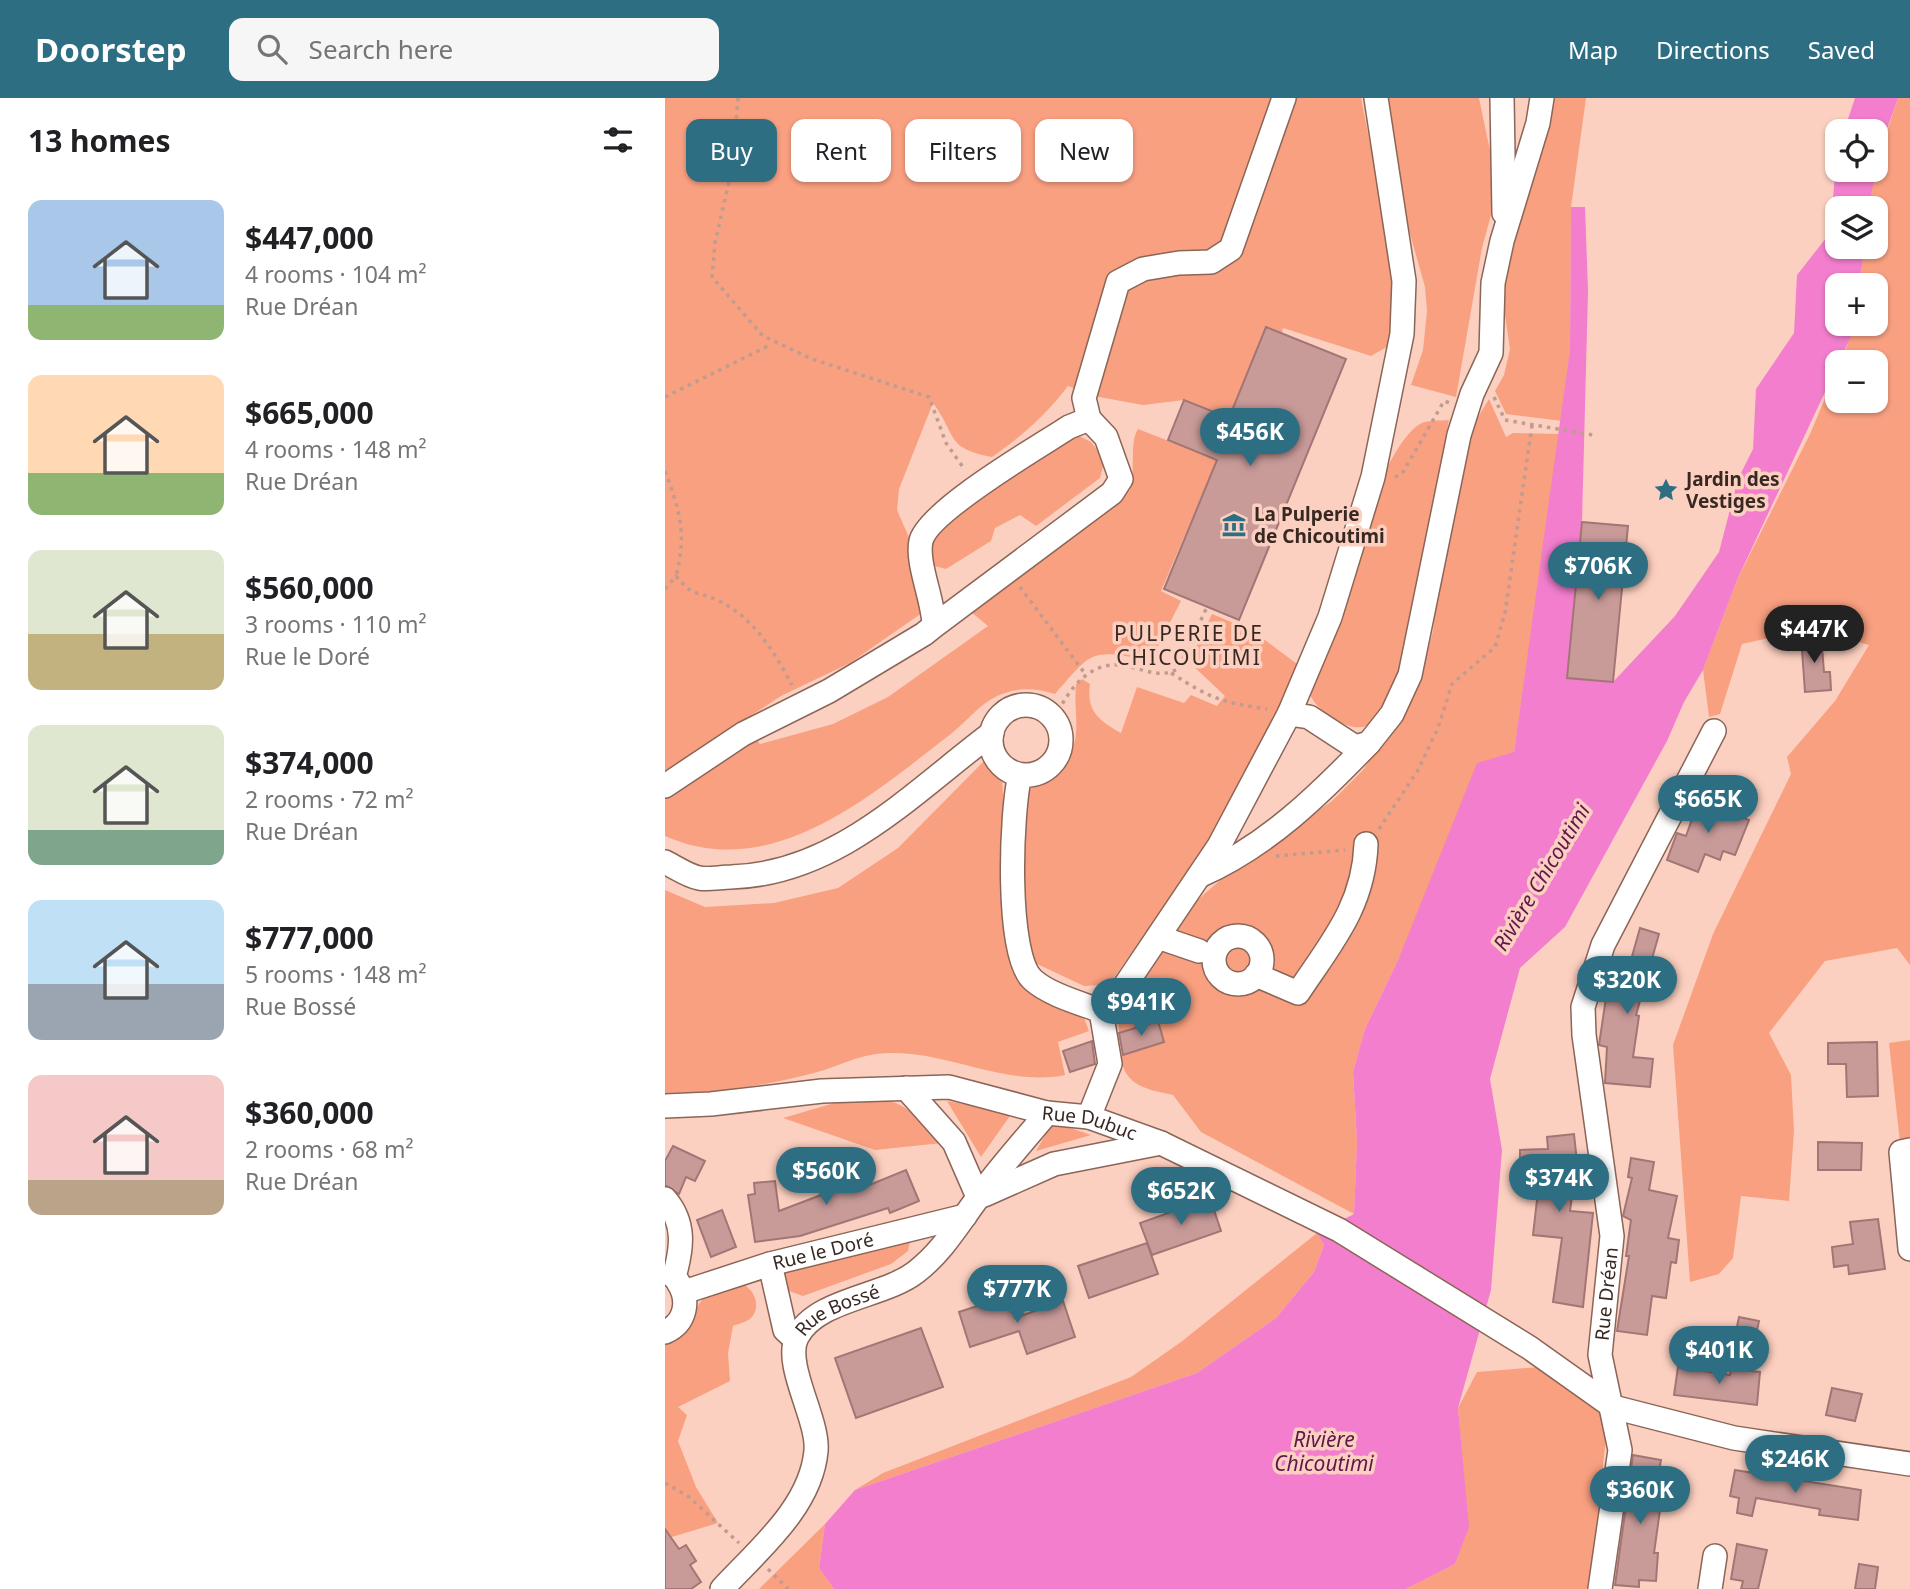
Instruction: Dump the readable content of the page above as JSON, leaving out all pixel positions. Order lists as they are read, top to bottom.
{
  "streets": {
    "street": [
      "Rue Dubuc",
      "Rue le Doré",
      "Rue Dréan",
      "Rue Bossé"
    ]
  },
  "crossings": [
    ["Rue Dubuc", "Rue le Doré"],
    ["Rue Dubuc", "Rue Dréan"],
    ["Rue Dubuc", "Rue Bossé"],
    ["Rue le Doré", "Rue Bossé"]
  ],
  "districts": ["PULPERIE DE CHICOUTIMI"],
  "water": ["Rivière Chicoutimi"],
  "places": {
    "place": ["Jardin des Vestiges"],
    "museum": ["La Pulperie de Chicoutimi"]
  },
  "page": {
    "header": "Doorstep",
    "search": "Search here",
    "nav": ["Map", "Directions", "Saved"],
    "heading": "13 homes",
    "map_buttons": ["+", "−"],
    "chip": [
      "Buy",
      "Rent",
      "Filters",
      "New"
    ],
    "list": [
      {
        "name": "$447,000",
        "note": "4 rooms · 104 m² · Rue Dréan"
      },
      {
        "name": "$665,000",
        "note": "4 rooms · 148 m² · Rue Dréan"
      },
      {
        "name": "$560,000",
        "note": "3 rooms · 110 m² · Rue le Doré"
      },
      {
        "name": "$374,000",
        "note": "2 rooms · 72 m² · Rue Dréan"
      },
      {
        "name": "$777,000",
        "note": "5 rooms · 148 m² · Rue Bossé"
      },
      {
        "name": "$360,000",
        "note": "2 rooms · 68 m² · Rue Dréan"
      }
    ],
    "price": [
      "$456K",
      "$706K",
      "$447K",
      "$665K",
      "$320K",
      "$941K",
      "$560K",
      "$374K",
      "$652K",
      "$777K",
      "$401K",
      "$246K",
      "$360K"
    ]
  }
}
